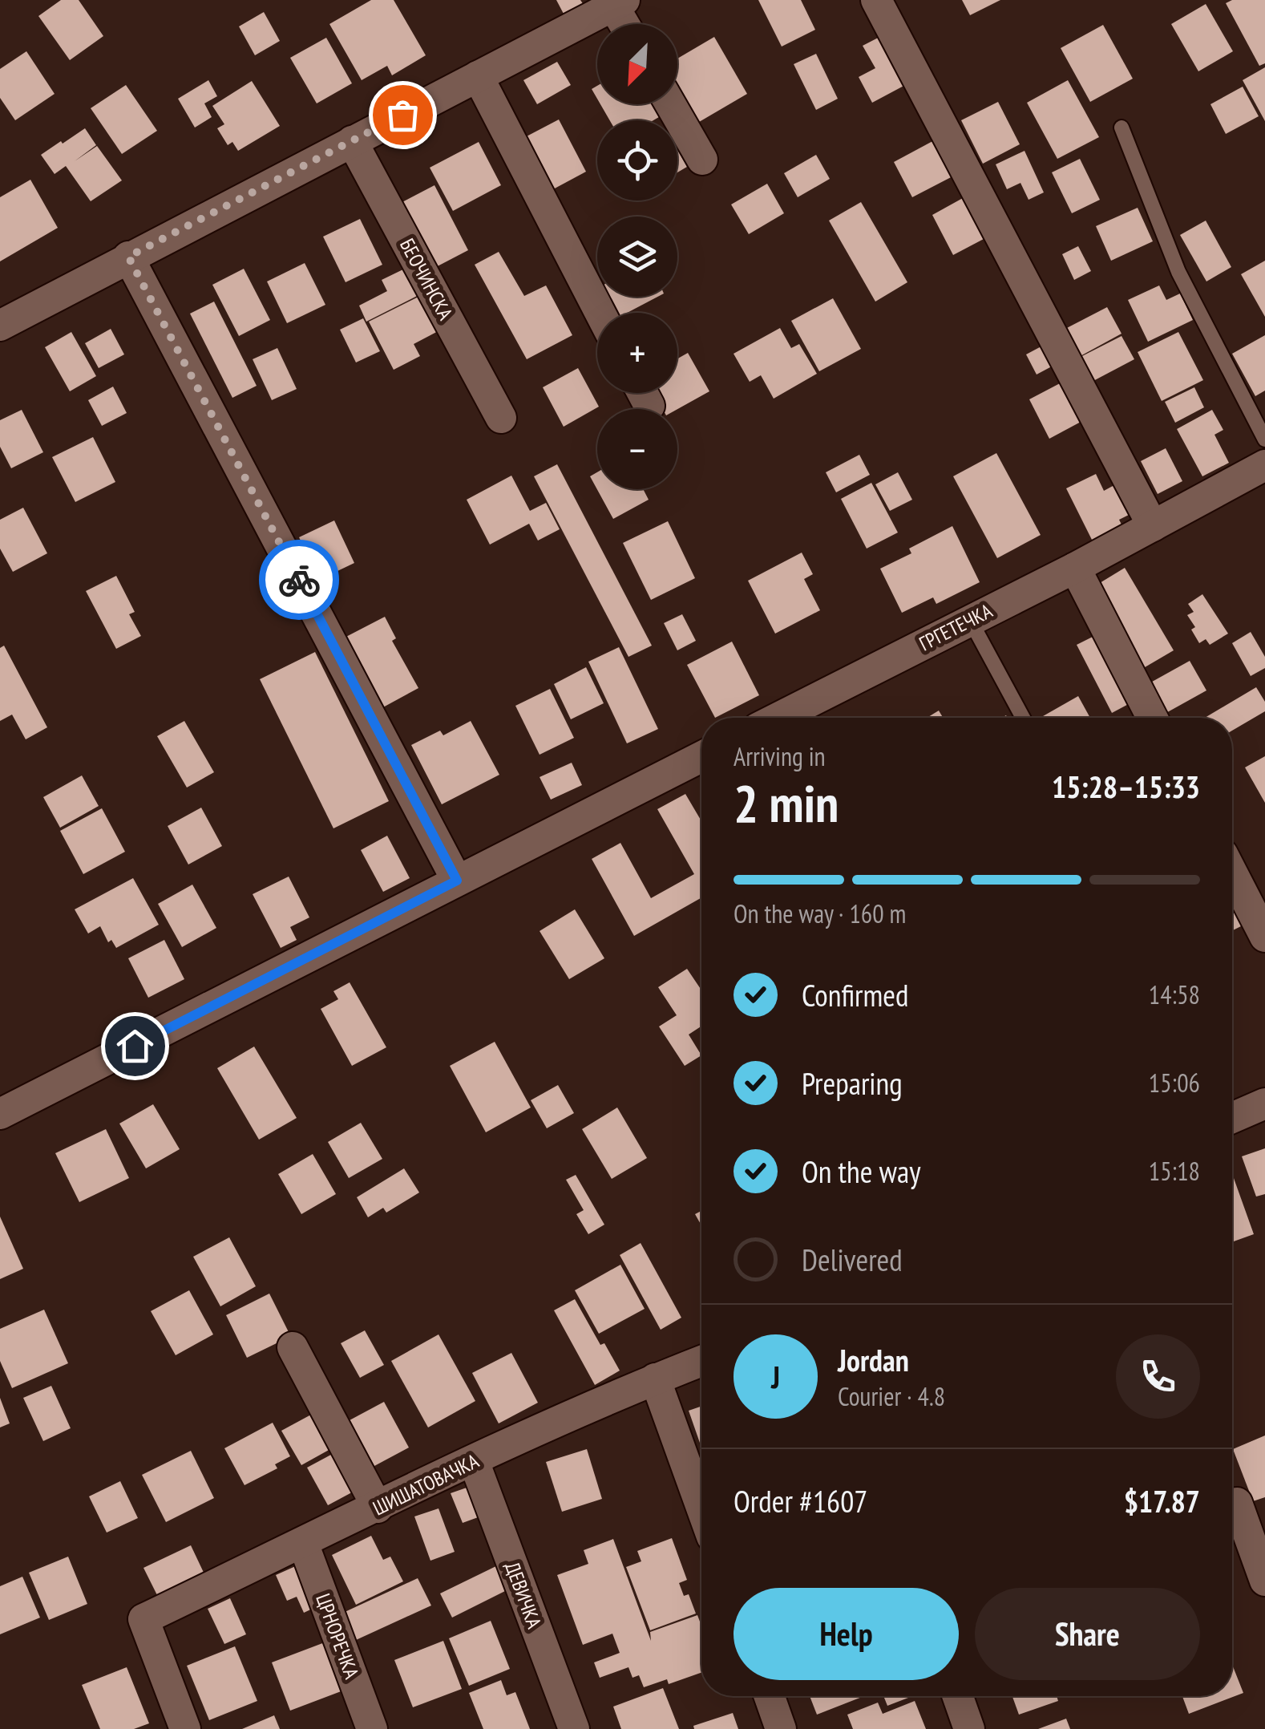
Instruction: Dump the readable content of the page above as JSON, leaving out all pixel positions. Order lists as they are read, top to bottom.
{
  "streets": {
    "street": [
      "БЕОЧИНСКА",
      "ГРГЕТЕЧКА",
      "ШИШАТОВАЧКА",
      "ДЕВИЧКА",
      "ЦРНОРЕЧКА"
    ]
  },
  "crossings": [
    ["ШИШАТОВАЧКА", "ДЕВИЧКА"],
    ["ШИШАТОВАЧКА", "ЦРНОРЕЧКА"]
  ],
  "north": "bottom left",
  "page": {
    "map_buttons": ["+", "−"],
    "heading": ["2 min", "Arriving in", "15:28–15:33"],
    "panel": [
      "Jordan",
      "Courier · 4.8",
      "Order #1607",
      "$17.87"
    ],
    "bar": "On the way · 160 m",
    "list": [
      ["Confirmed", "14:58"],
      ["Preparing", "15:06"],
      ["On the way", "15:18"],
      "Delivered"
    ],
    "round": "J",
    "buttons": ["Help", "Share"]
  }
}
